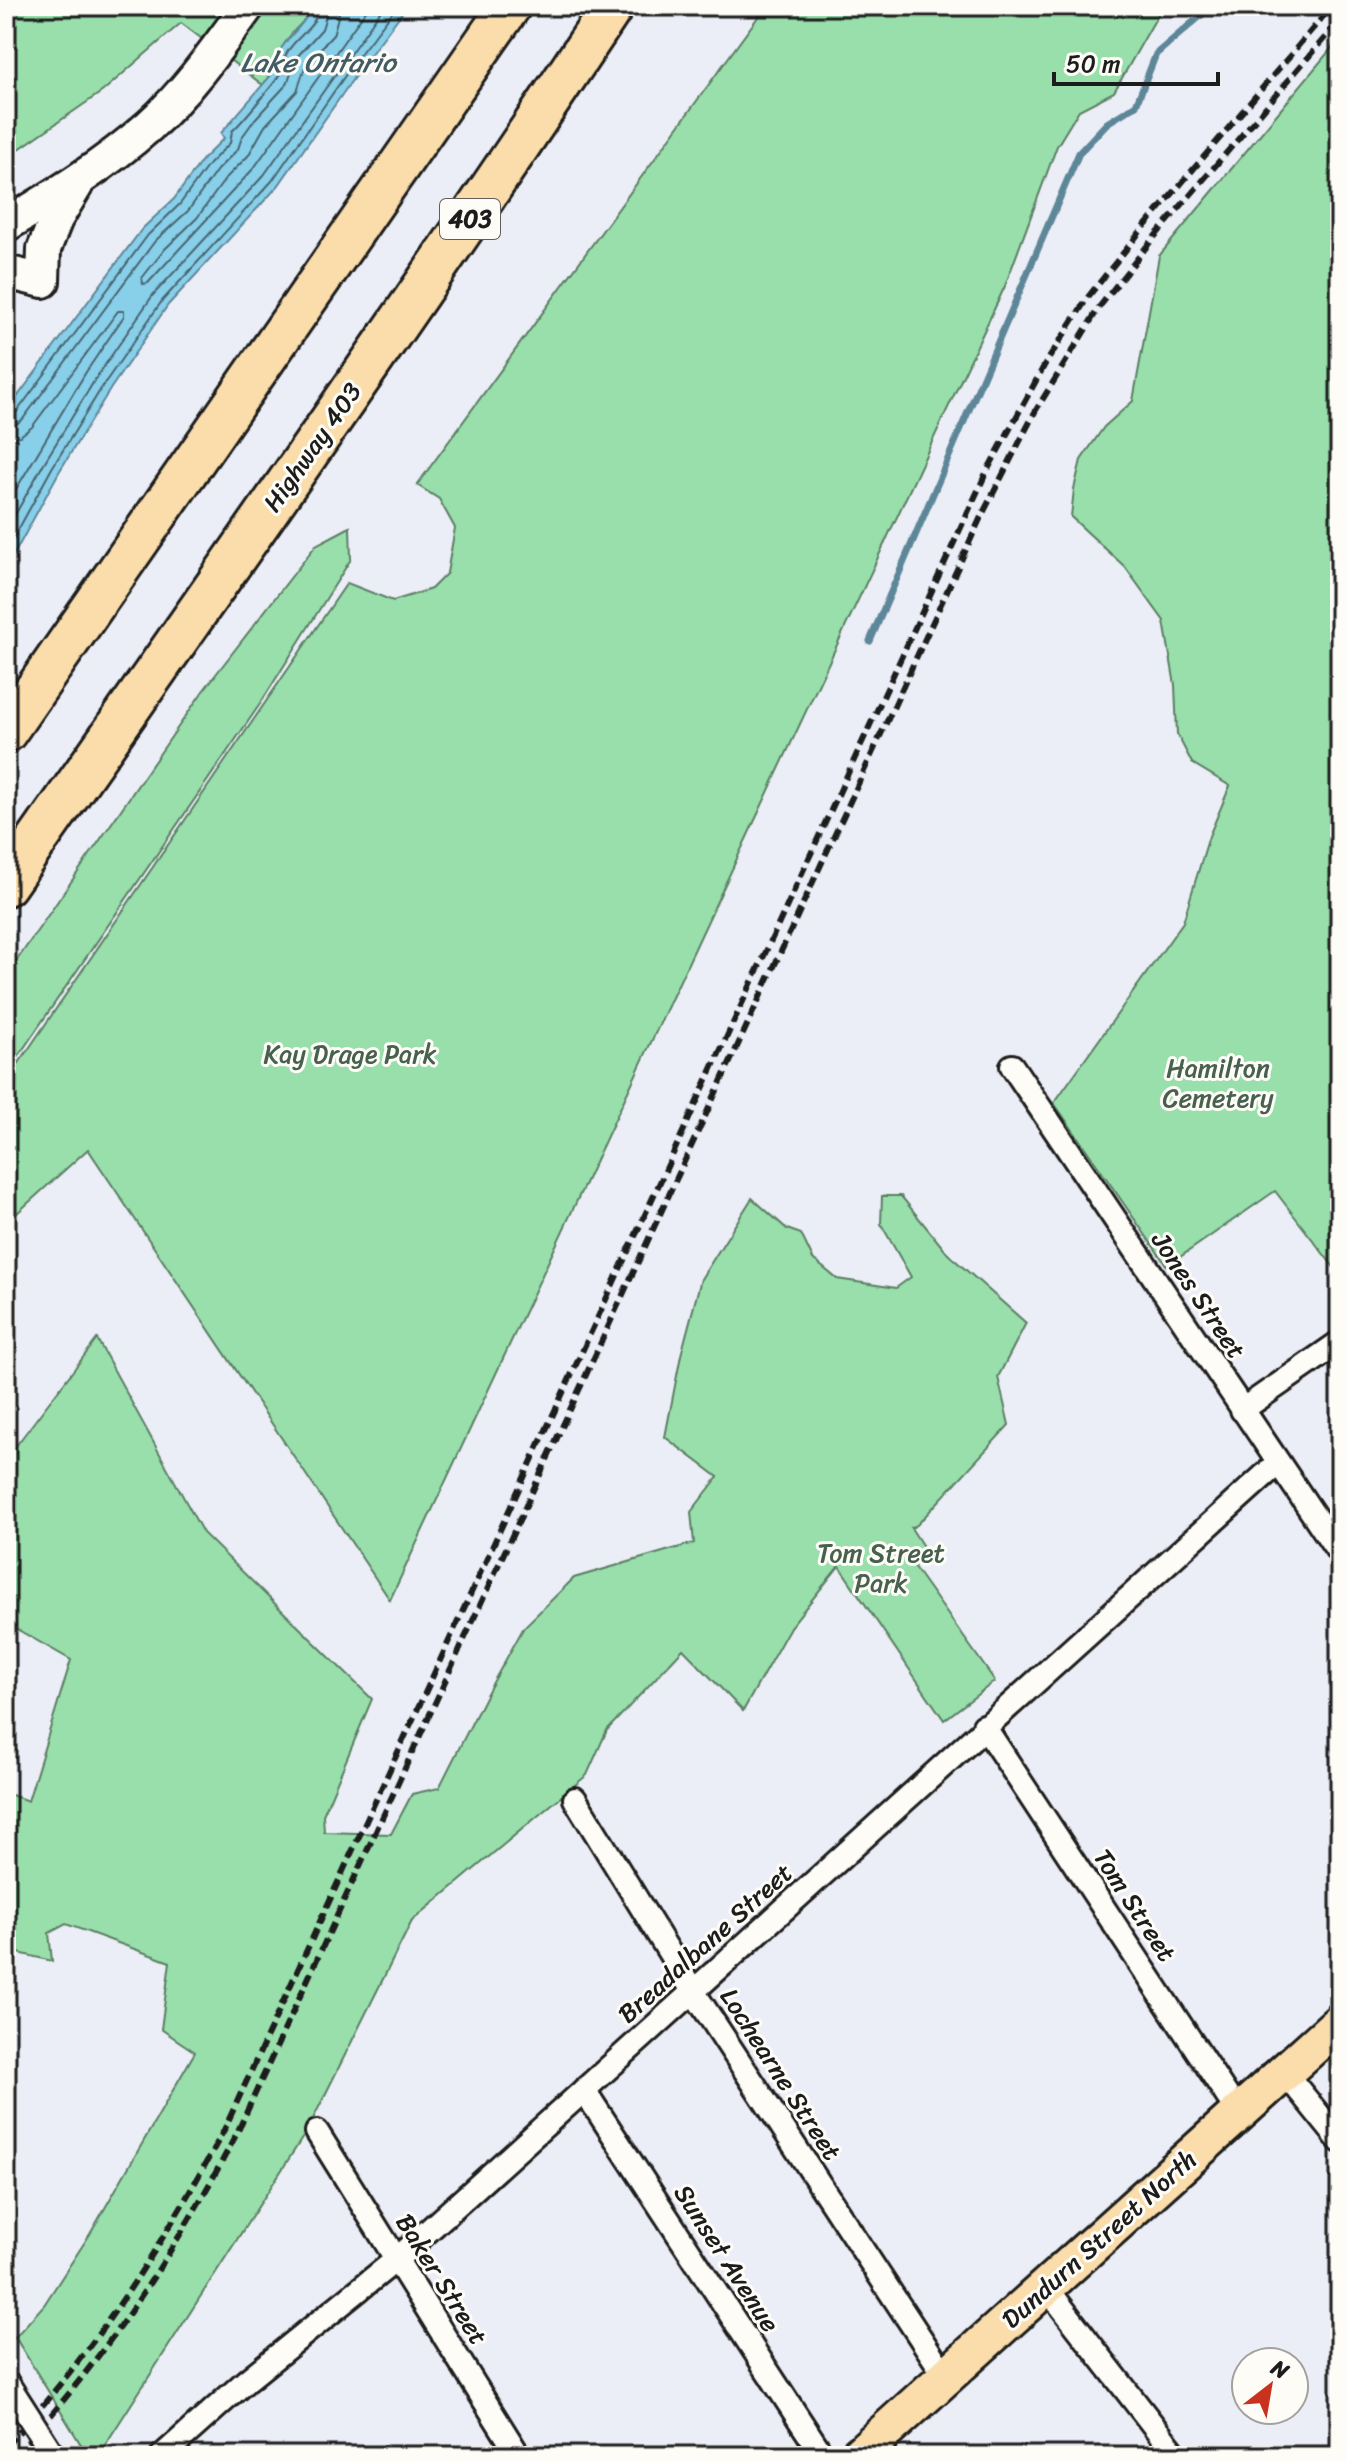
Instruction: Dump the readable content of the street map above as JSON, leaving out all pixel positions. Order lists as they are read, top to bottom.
{
  "streets": {
    "highway": ["403", "Highway 403"],
    "main road": ["Dundurn Street North"],
    "street": [
      "Jones Street",
      "Tom Street",
      "Breadalbane Street",
      "Lochearne Street",
      "Sunset Avenue",
      "Baker Street"
    ]
  },
  "crossings": [
    ["Jones Street", "Breadalbane Street"],
    ["Tom Street", "Breadalbane Street"],
    ["Tom Street", "Dundurn Street North"],
    ["Breadalbane Street", "Lochearne Street"],
    ["Breadalbane Street", "Sunset Avenue"],
    ["Breadalbane Street", "Baker Street"],
    ["Lochearne Street", "Dundurn Street North"]
  ],
  "water": ["Lake Ontario"],
  "parks": ["Kay Drage Park", "Hamilton Cemetery", "Tom Street Park"],
  "scale_bar": "50 m",
  "north": "top right"
}
